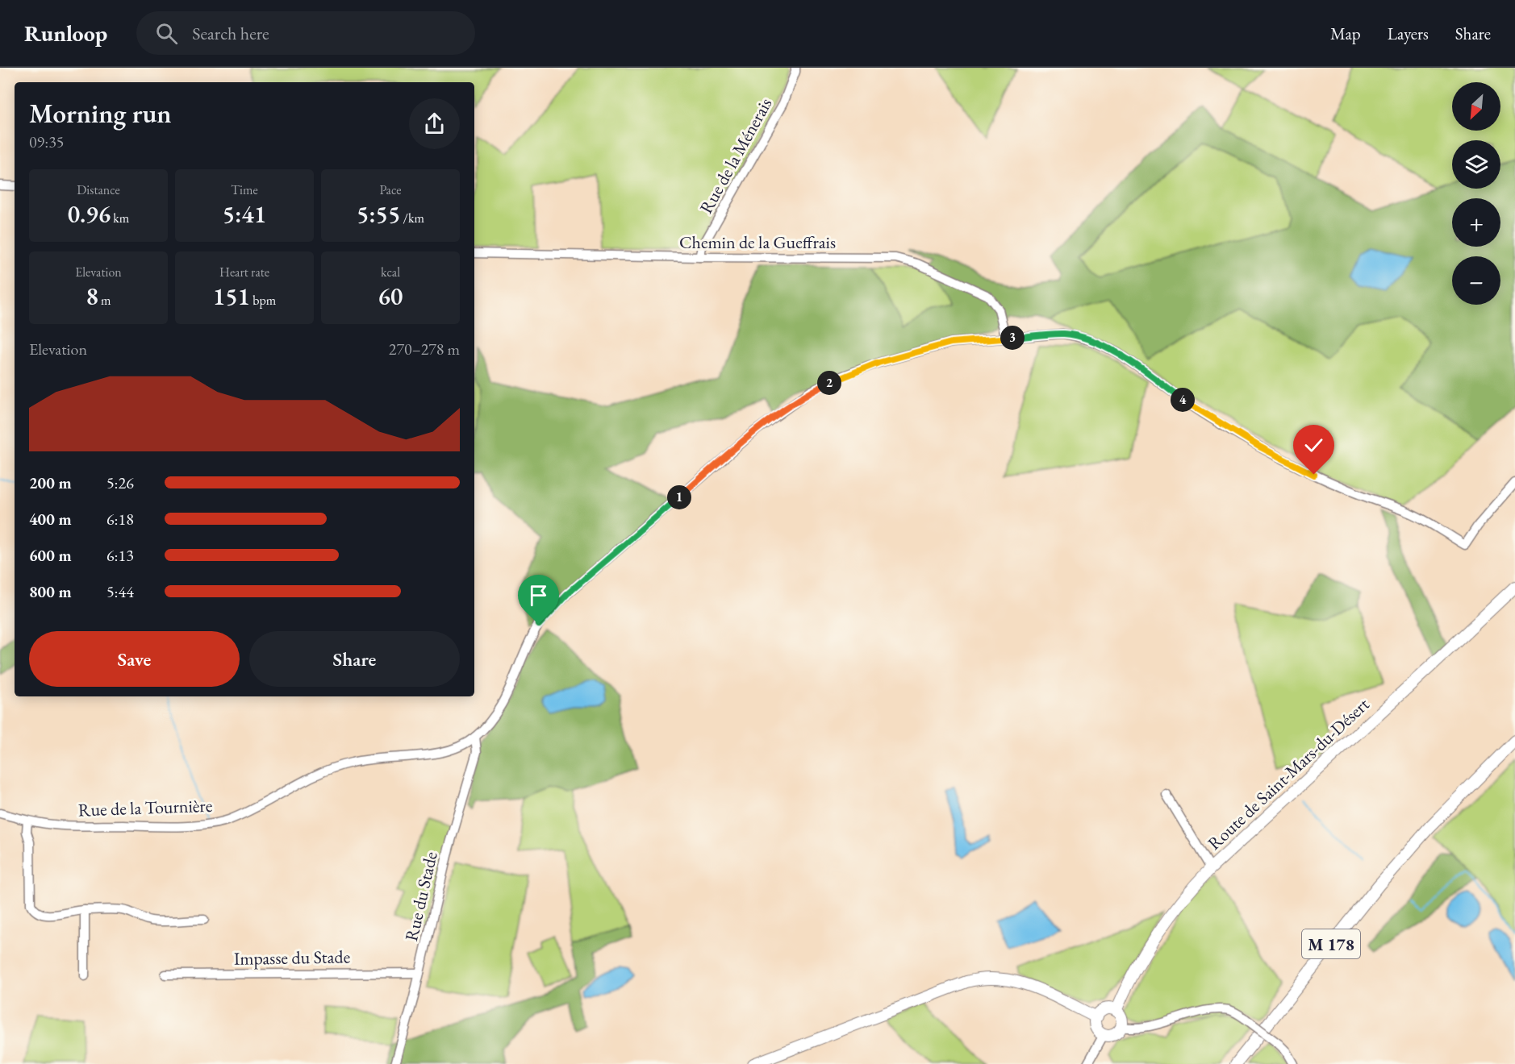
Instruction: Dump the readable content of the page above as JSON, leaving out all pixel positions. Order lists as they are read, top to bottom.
{
  "streets": {
    "main road": ["Route de Saint-Mars-du-Désert", "M 178"],
    "street": [
      "Rue de la Ménerais",
      "Chemin de la Gueffrais",
      "Rue de la Tournière",
      "Rue du Stade",
      "Impasse du Stade"
    ]
  },
  "crossings": [
    ["Rue de la Ménerais", "Chemin de la Gueffrais"],
    ["Chemin de la Gueffrais", "Rue de la Tournière"],
    ["Rue de la Tournière", "Rue du Stade"],
    ["Rue du Stade", "Impasse du Stade"]
  ],
  "north": "bottom left",
  "page": {
    "header": "Runloop",
    "search": "Search here",
    "nav": ["Map", "Layers", "Share"],
    "map_buttons": ["+", "−"],
    "heading": ["Morning run", "09:35"],
    "stats": [
      ["Distance", "0.96 km"],
      ["Time", "5:41"],
      ["Pace", "5:55 /km"],
      ["Elevation", "8 m"],
      ["Heart rate", "151 bpm"],
      ["kcal", "60"]
    ],
    "pins": [
      "3",
      "2",
      "4",
      "1"
    ],
    "chart": ["Elevation", "270–278 m"],
    "list": [
      {
        "name": "200 m",
        "note": "5:26"
      },
      {
        "name": "400 m",
        "note": "6:18"
      },
      {
        "name": "600 m",
        "note": "6:13"
      },
      {
        "name": "800 m",
        "note": "5:44"
      }
    ],
    "buttons": ["Save", "Share"]
  }
}
